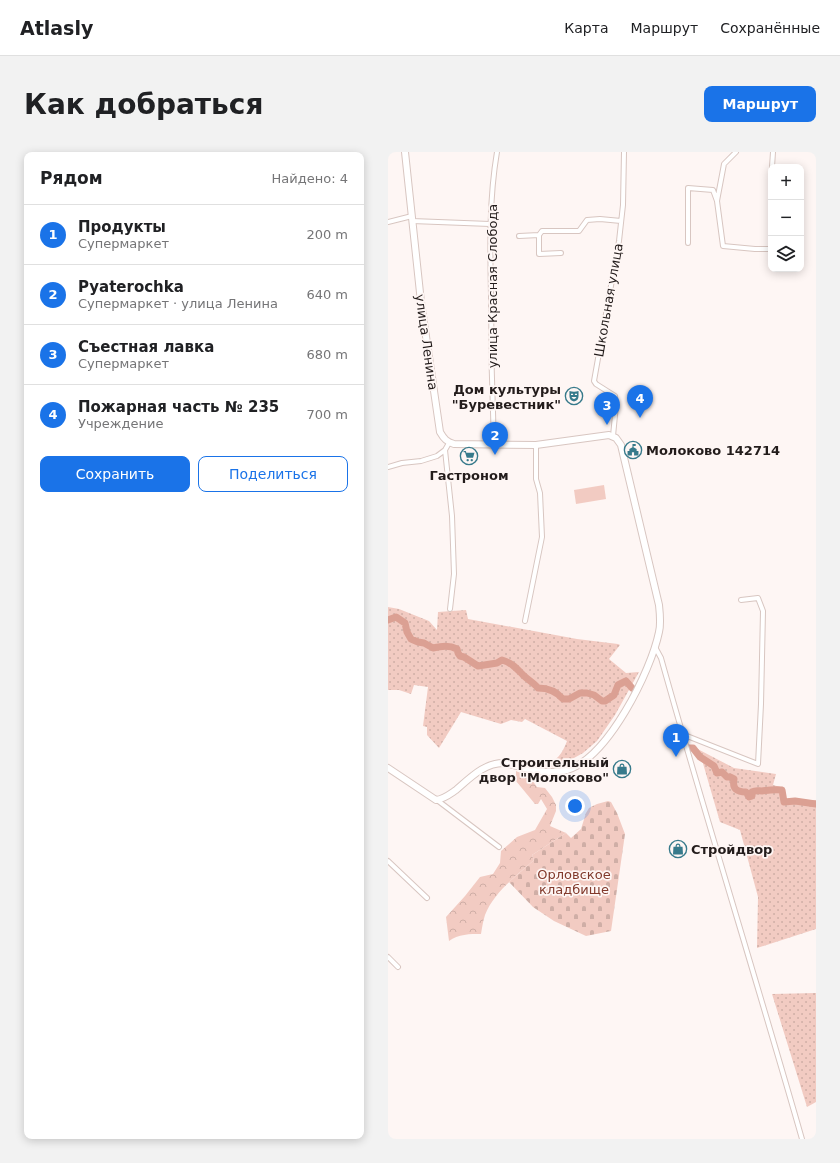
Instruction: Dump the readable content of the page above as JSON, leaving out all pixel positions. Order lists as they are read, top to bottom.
{
  "streets": {
    "main road": ["улица Ленина"],
    "street": ["улица Красная Слобода", "Школьная улица"]
  },
  "parks": ["Орловское кладбище"],
  "places": {
    "theatre": ["Дом культуры \"Буревестник\""],
    "public building": ["Молоково 142714"],
    "supermarket": ["Гастроном"],
    "shop": ["Строительный двор \"Молоково\"", "Стройдвор"]
  },
  "page": {
    "header": "Atlasly",
    "nav": ["Карта", "Маршрут", "Сохранённые"],
    "buttons": [
      "Маршрут",
      ["Сохранить", "Поделиться"]
    ],
    "title": "Как добраться",
    "heading": ["Рядом", "Найдено: 4"],
    "map_buttons": ["+", "−"],
    "list": [
      {
        "mark": "1",
        "name": "Продукты",
        "note": "Супермаркет",
        "value": "200 m"
      },
      {
        "mark": "2",
        "name": "Pyaterochka",
        "note": "Супермаркет · улица Ленина",
        "value": "640 m"
      },
      {
        "mark": "3",
        "name": "Съестная лавка",
        "note": "Супермаркет",
        "value": "680 m"
      },
      {
        "mark": "4",
        "name": "Пожарная часть № 235",
        "note": "Учреждение",
        "value": "700 m"
      }
    ],
    "pins": [
      "4",
      "3",
      "2",
      "1"
    ]
  }
}
